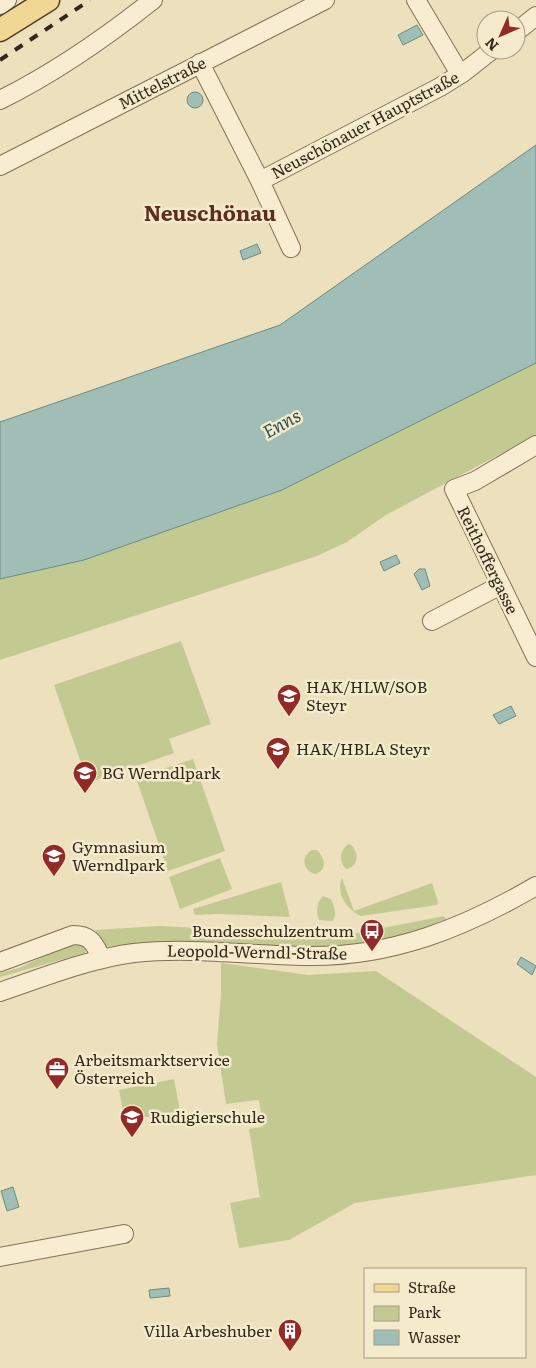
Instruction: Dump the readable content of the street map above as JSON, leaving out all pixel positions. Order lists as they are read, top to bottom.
{
  "streets": {
    "street": [
      "Mittelstraße",
      "Neuschönauer Hauptstraße",
      "Reithoffergasse",
      "Leopold-Werndl-Straße"
    ]
  },
  "districts": ["Neuschönau"],
  "water": ["Enns"],
  "places": {
    "school or university": [
      "HAK/HLW/SOB Steyr",
      "HAK/HBLA Steyr",
      "BG Werndlpark",
      "Gymnasium Werndlpark",
      "Rudigierschule"
    ],
    "bus stop": ["Bundesschulzentrum"],
    "office": ["Arbeitsmarktservice Österreich"],
    "building": ["Villa Arbeshuber"]
  },
  "legend": ["Straße", "Park", "Wasser"],
  "north": "bottom left"
}
